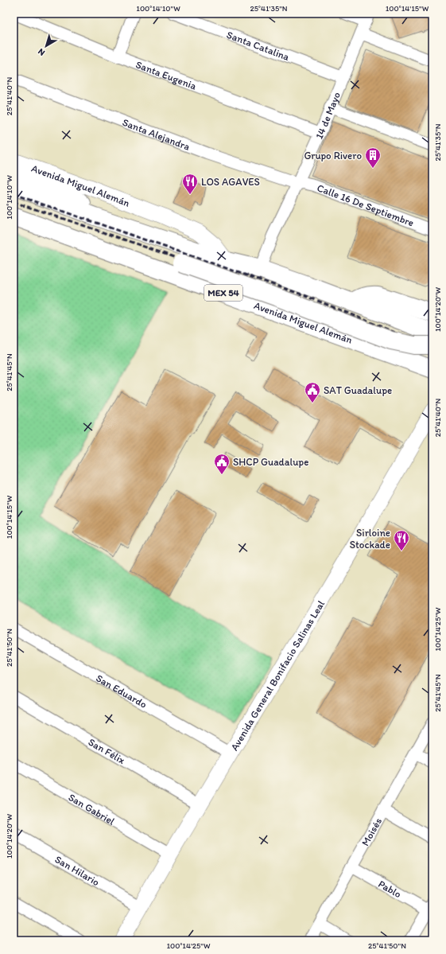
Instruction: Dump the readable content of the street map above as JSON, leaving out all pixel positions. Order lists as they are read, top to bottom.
{
  "streets": {
    "highway": ["Avenida Miguel Alemán", "MEX 54"],
    "street": [
      "Santa Catalina",
      "Santa Eugenia",
      "14 de Mayo",
      "Santa Alejandra",
      "Calle 16 De Septiembre",
      "Avenida General Bonifacio Salinas Leal",
      "San Eduardo",
      "San Félix",
      "San Gabriel",
      "Moisés",
      "San Hilario",
      "Pablo"
    ]
  },
  "crossings": [
    ["Santa Catalina", "14 de Mayo"],
    ["Santa Eugenia", "14 de Mayo"],
    ["14 de Mayo", "Santa Alejandra"],
    ["14 de Mayo", "Calle 16 De Septiembre"],
    ["Santa Alejandra", "Calle 16 De Septiembre"],
    ["Avenida General Bonifacio Salinas Leal", "San Eduardo"],
    ["Avenida General Bonifacio Salinas Leal", "San Félix"],
    ["Avenida General Bonifacio Salinas Leal", "San Gabriel"],
    ["Avenida General Bonifacio Salinas Leal", "San Hilario"],
    ["Moisés", "Pablo"]
  ],
  "places": {
    "building": ["Grupo Rivero"],
    "restaurant": ["LOS AGAVES", "Sirloine Stockade"],
    "public building": ["SAT Guadalupe", "SHCP Guadalupe"]
  },
  "north": "bottom left",
  "coordinates": [
    "100°14'10\"W",
    "25°41'35\"N",
    "100°14'15\"W",
    "25°41'40\"N",
    "100°14'20\"W",
    "25°41'45\"N",
    "100°14'25\"W",
    "25°41'50\"N"
  ]
}
